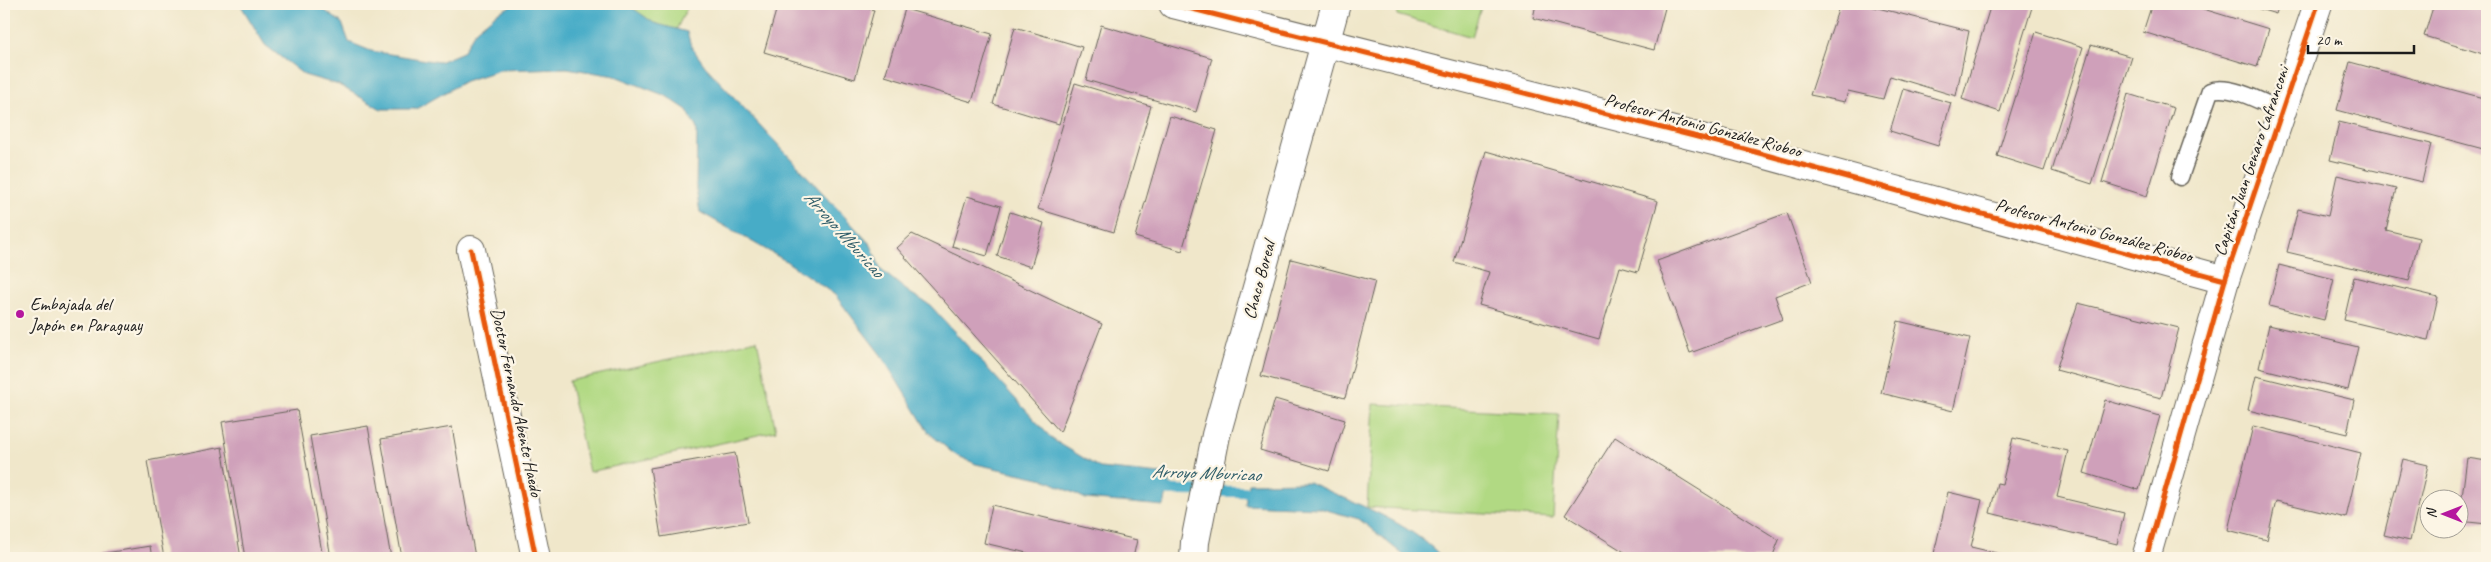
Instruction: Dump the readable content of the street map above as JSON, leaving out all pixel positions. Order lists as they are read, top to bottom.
{
  "streets": {
    "street": [
      "Profesor Antonio González Rioboo",
      "Capitán Juan Genaro Lafranconi",
      "Chaco Boreal",
      "Doctor Fernando Abente Haedo"
    ]
  },
  "crossings": [
    ["Profesor Antonio González Rioboo", "Capitán Juan Genaro Lafranconi"],
    ["Profesor Antonio González Rioboo", "Chaco Boreal"]
  ],
  "water": ["Arroyo Mburicao"],
  "places": ["Embajada del Japón en Paraguay"],
  "scale_bar": "20 m",
  "north": "left"
}
